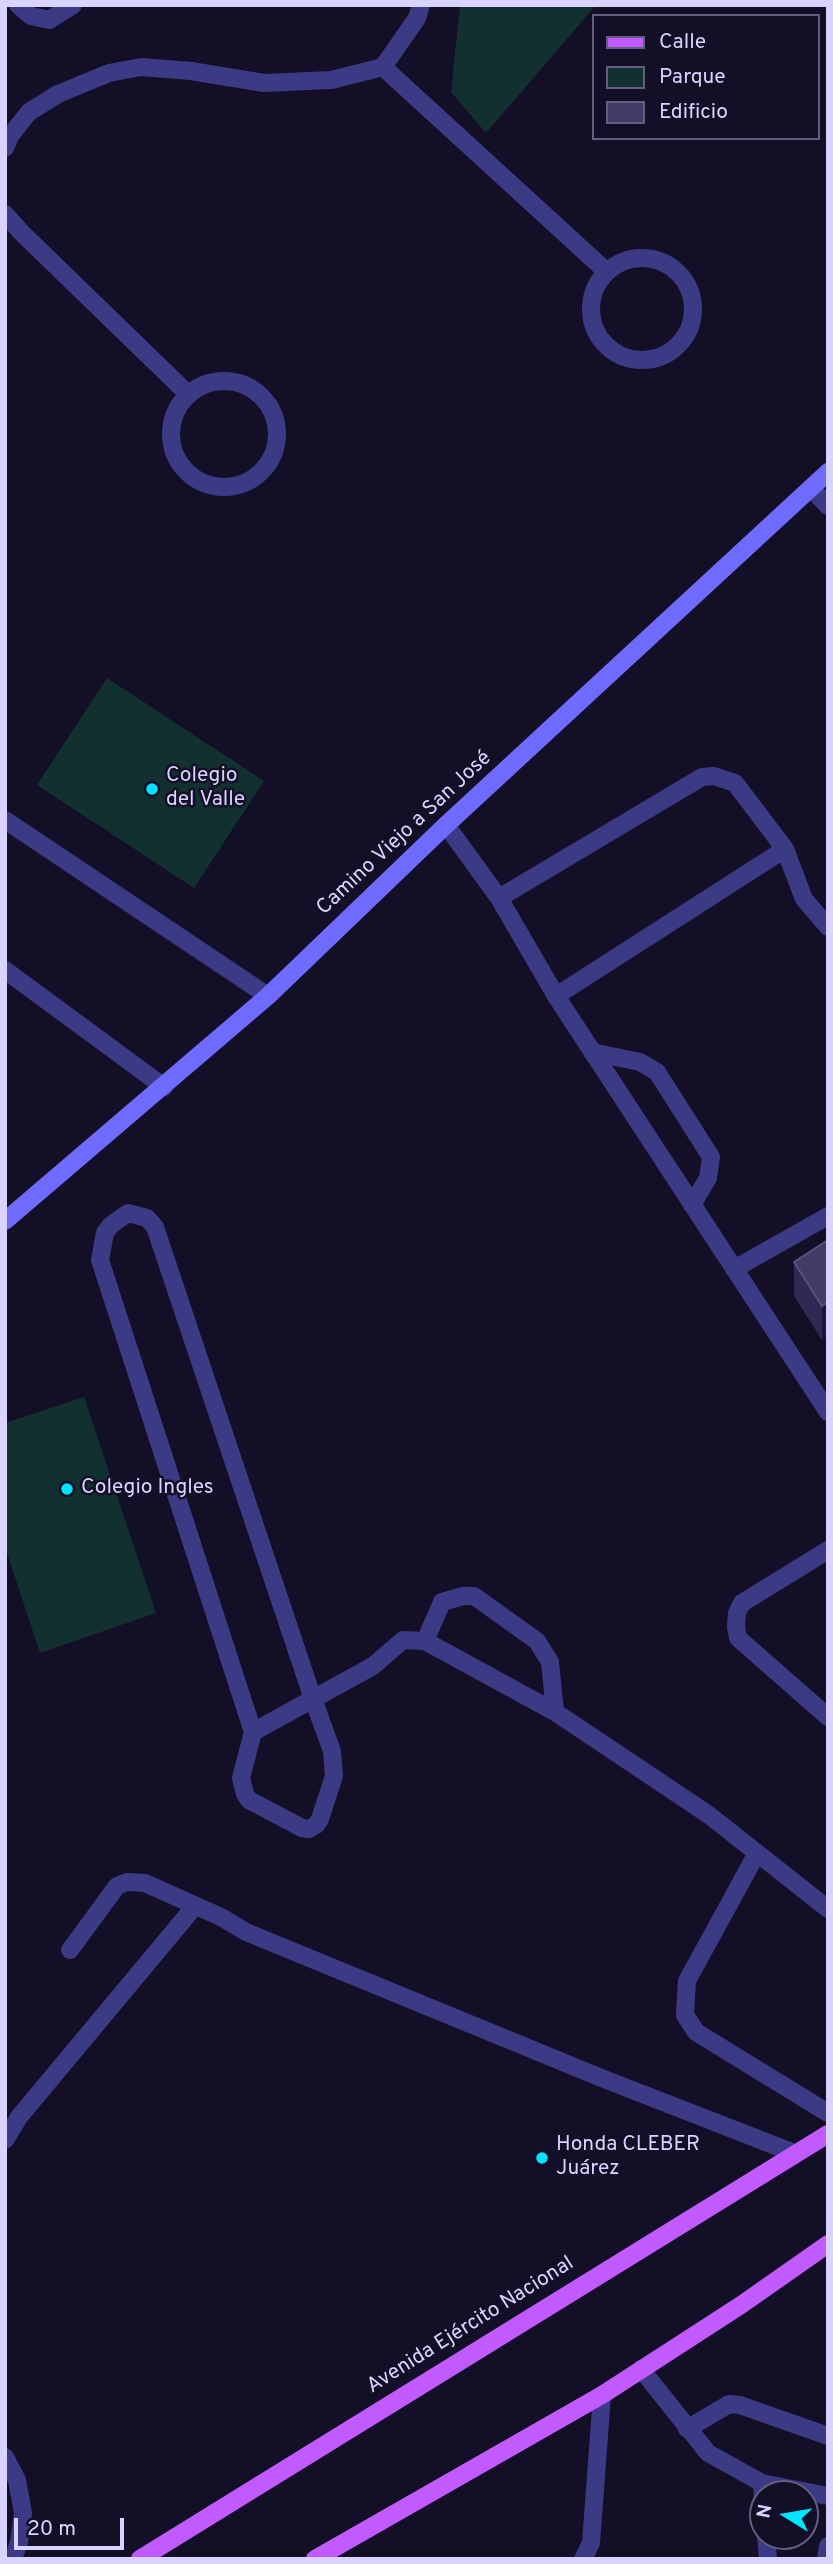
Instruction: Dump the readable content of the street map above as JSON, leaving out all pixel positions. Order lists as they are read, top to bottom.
{
  "streets": {
    "main road": ["Avenida Ejército Nacional"],
    "street": ["Camino Viejo a San José"]
  },
  "places": ["Colegio del Valle", "Colegio Ingles", "Honda CLEBER Juárez"],
  "legend": ["Calle", "Parque", "Edificio"],
  "scale_bar": "20 m",
  "north": "left"
}
